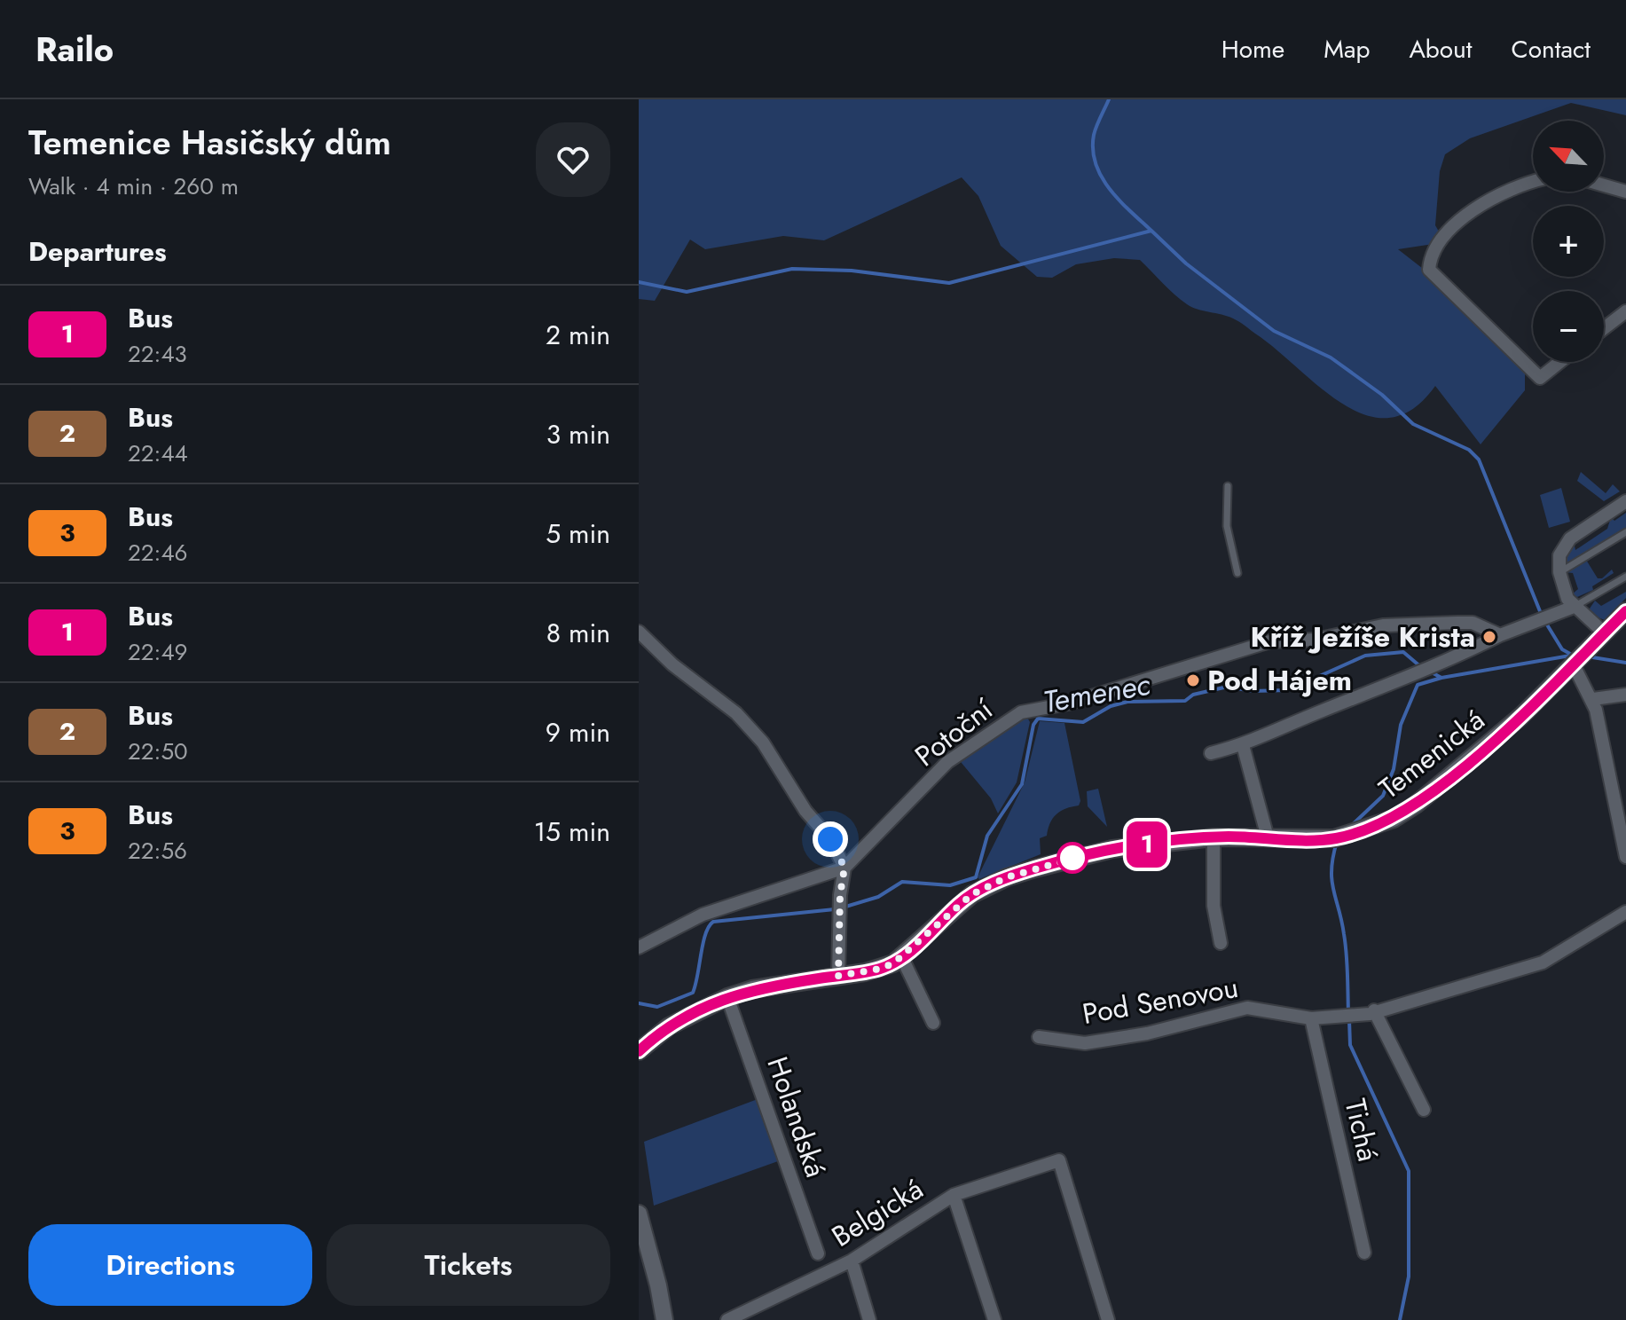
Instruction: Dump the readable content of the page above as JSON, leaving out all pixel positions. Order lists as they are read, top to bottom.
{
  "streets": {
    "street": [
      "Potoční",
      "Temenická",
      "Pod Senovou",
      "Holandská",
      "Tichá",
      "Belgická"
    ]
  },
  "crossings": [
    ["Temenická", "Holandská"],
    ["Pod Senovou", "Tichá"]
  ],
  "water": ["Temenec"],
  "places": ["Kříž Ježíše Krista", "Pod Hájem"],
  "lines": ["bus line 1"],
  "north": "top left",
  "page": {
    "header": "Railo",
    "nav": [
      "Home",
      "Map",
      "About",
      "Contact"
    ],
    "heading": [
      ["Temenice Hasičský dům", "Walk · 4 min · 260 m"],
      "Departures"
    ],
    "on_map": "1",
    "map_buttons": ["+", "−"],
    "list": [
      {
        "mark": "1",
        "name": "Bus",
        "note": "22:43",
        "value": "2 min"
      },
      {
        "mark": "2",
        "name": "Bus",
        "note": "22:44",
        "value": "3 min"
      },
      {
        "mark": "3",
        "name": "Bus",
        "note": "22:46",
        "value": "5 min"
      },
      {
        "mark": "1",
        "name": "Bus",
        "note": "22:49",
        "value": "8 min"
      },
      {
        "mark": "2",
        "name": "Bus",
        "note": "22:50",
        "value": "9 min"
      },
      {
        "mark": "3",
        "name": "Bus",
        "note": "22:56",
        "value": "15 min"
      }
    ],
    "buttons": ["Directions", "Tickets"]
  }
}
